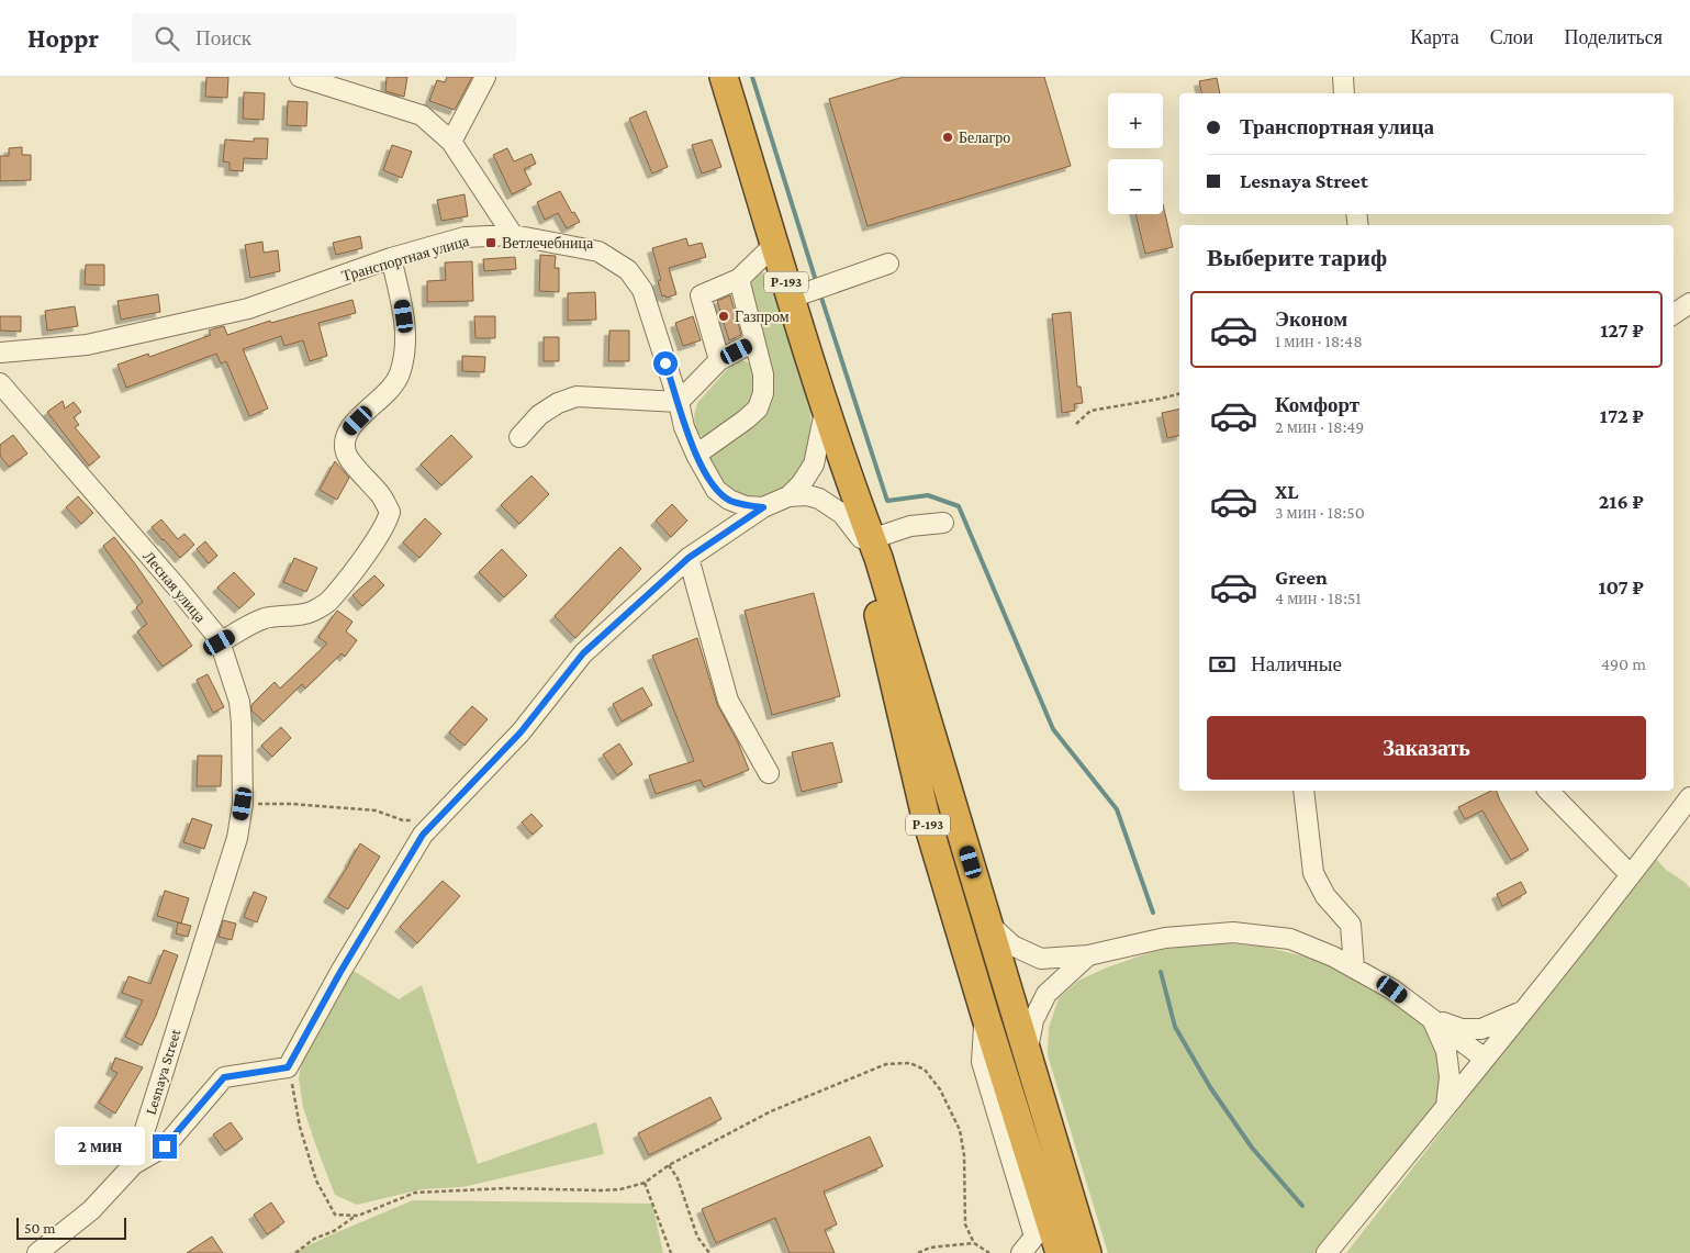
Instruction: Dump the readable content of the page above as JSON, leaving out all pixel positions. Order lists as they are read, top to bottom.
{
  "streets": {
    "highway": ["Р-193"],
    "street": ["Транспортная улица", "Лесная улица"]
  },
  "places": {
    "other": ["Белагро", "Газпром"],
    "transit": ["Ветлечебница"]
  },
  "scale_bar": "50 m",
  "page": {
    "header": "Hoppr",
    "search": "Поиск",
    "nav": ["Карта", "Слои", "Поделиться"],
    "map_buttons": ["+", "−"],
    "banner": ["Транспортная улица", "Lesnaya Street"],
    "heading": "Выберите тариф",
    "list": [
      {
        "name": "Эконом",
        "note": "1 мин · 18:48",
        "value": "127 ₽"
      },
      {
        "name": "Комфорт",
        "note": "2 мин · 18:49",
        "value": "172 ₽"
      },
      {
        "name": "XL",
        "note": "3 мин · 18:50",
        "value": "216 ₽"
      },
      {
        "name": "Green",
        "note": "4 мин · 18:51",
        "value": "107 ₽"
      }
    ],
    "pay": ["Наличные", "490 m"],
    "buttons": "Заказать",
    "bubble": "2 мин",
    "scale": "50 m"
  }
}
